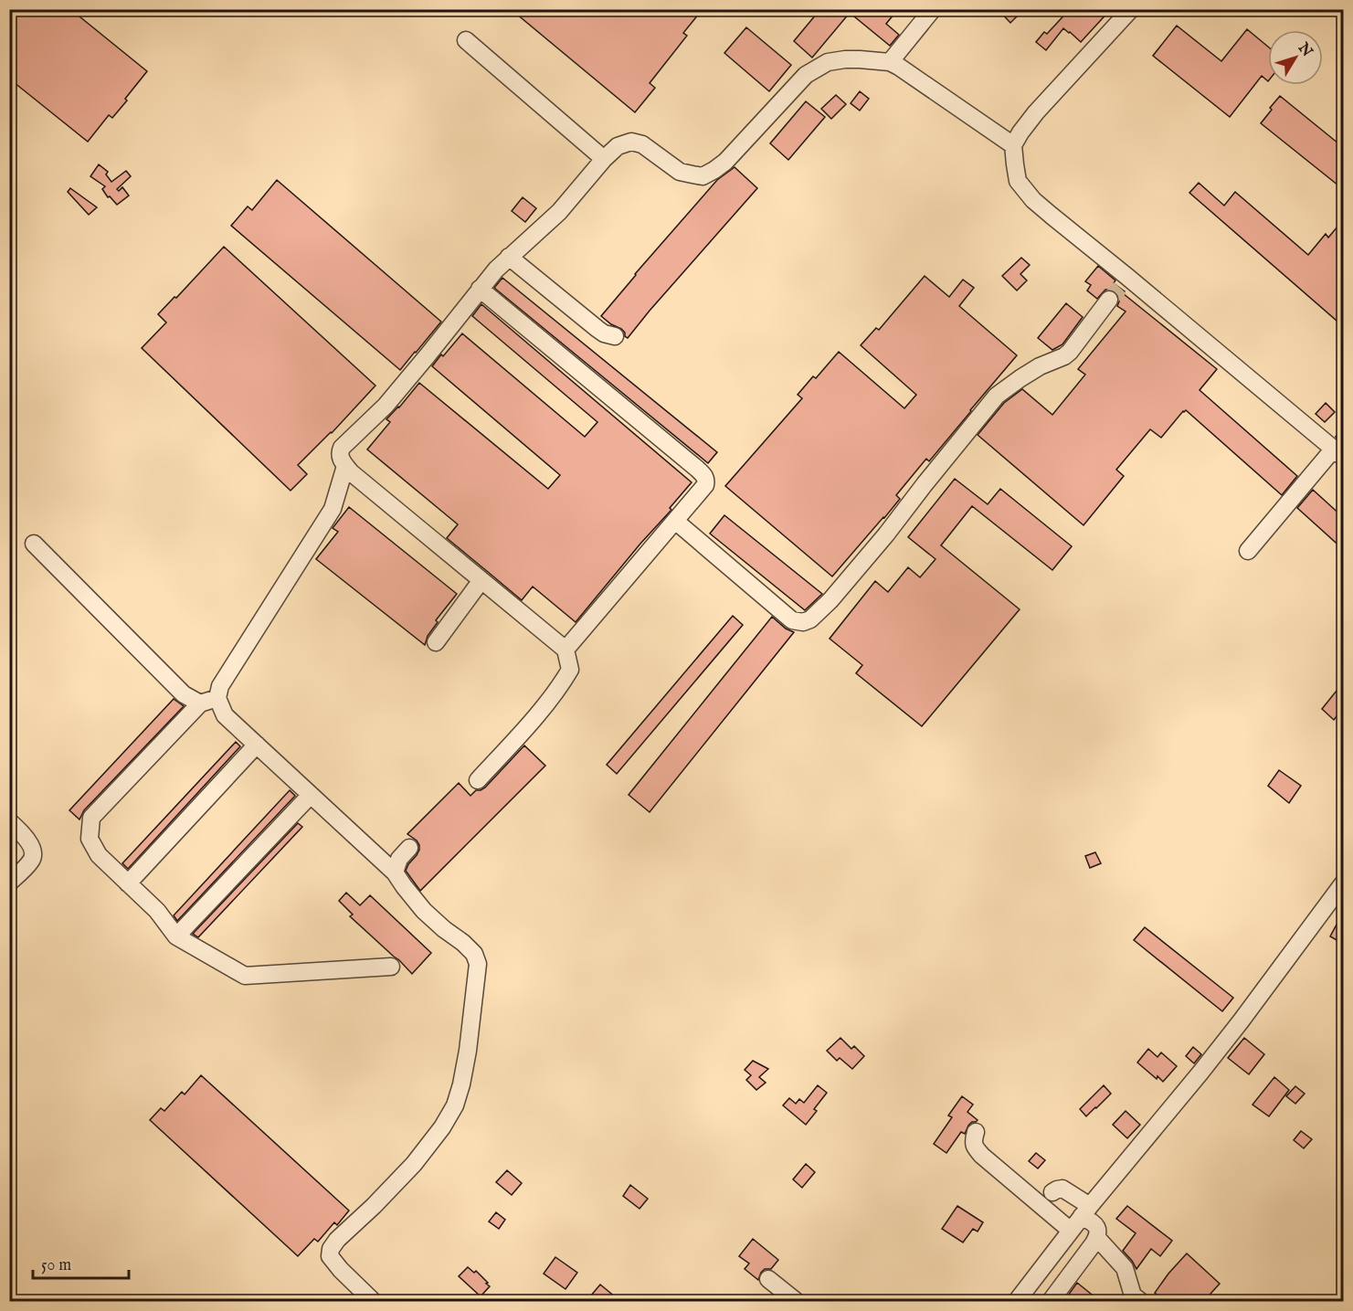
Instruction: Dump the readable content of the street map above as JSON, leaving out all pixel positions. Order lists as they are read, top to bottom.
{
  "scale_bar": "50 m",
  "north": "top right"
}
